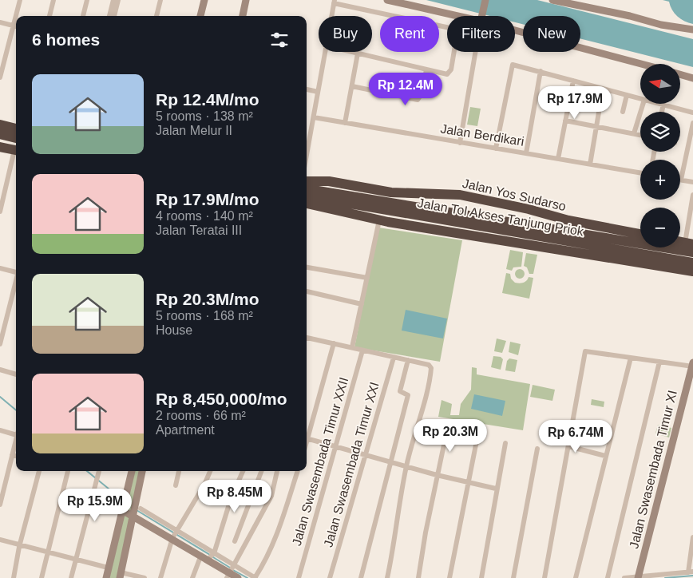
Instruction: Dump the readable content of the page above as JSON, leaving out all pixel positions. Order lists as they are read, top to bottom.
{
  "streets": {
    "highway": ["Jalan Yos Sudarso", "Jalan Tol Akses Tanjung Priok"],
    "street": [
      "Jalan Berdikari",
      "Jalan Swasembada Timur XXII",
      "Jalan Swasembada Timur XXI",
      "Jalan Swasembada Timur XI"
    ]
  },
  "north": "left",
  "page": {
    "chip": [
      "Buy",
      "Rent",
      "Filters",
      "New"
    ],
    "heading": "6 homes",
    "map_buttons": ["+", "−"],
    "list": [
      {
        "name": "Rp 12.4M/mo",
        "note": "5 rooms · 138 m² · Jalan Melur II"
      },
      {
        "name": "Rp 17.9M/mo",
        "note": "4 rooms · 140 m² · Jalan Teratai III"
      },
      {
        "name": "Rp 20.3M/mo",
        "note": "5 rooms · 168 m² · House"
      },
      {
        "name": "Rp 8,450,000/mo",
        "note": "2 rooms · 66 m² · Apartment"
      }
    ],
    "price": [
      "Rp 12.4M",
      "Rp 17.9M",
      "Rp 20.3M",
      "Rp 6.74M",
      "Rp 8.45M",
      "Rp 15.9M"
    ]
  }
}
